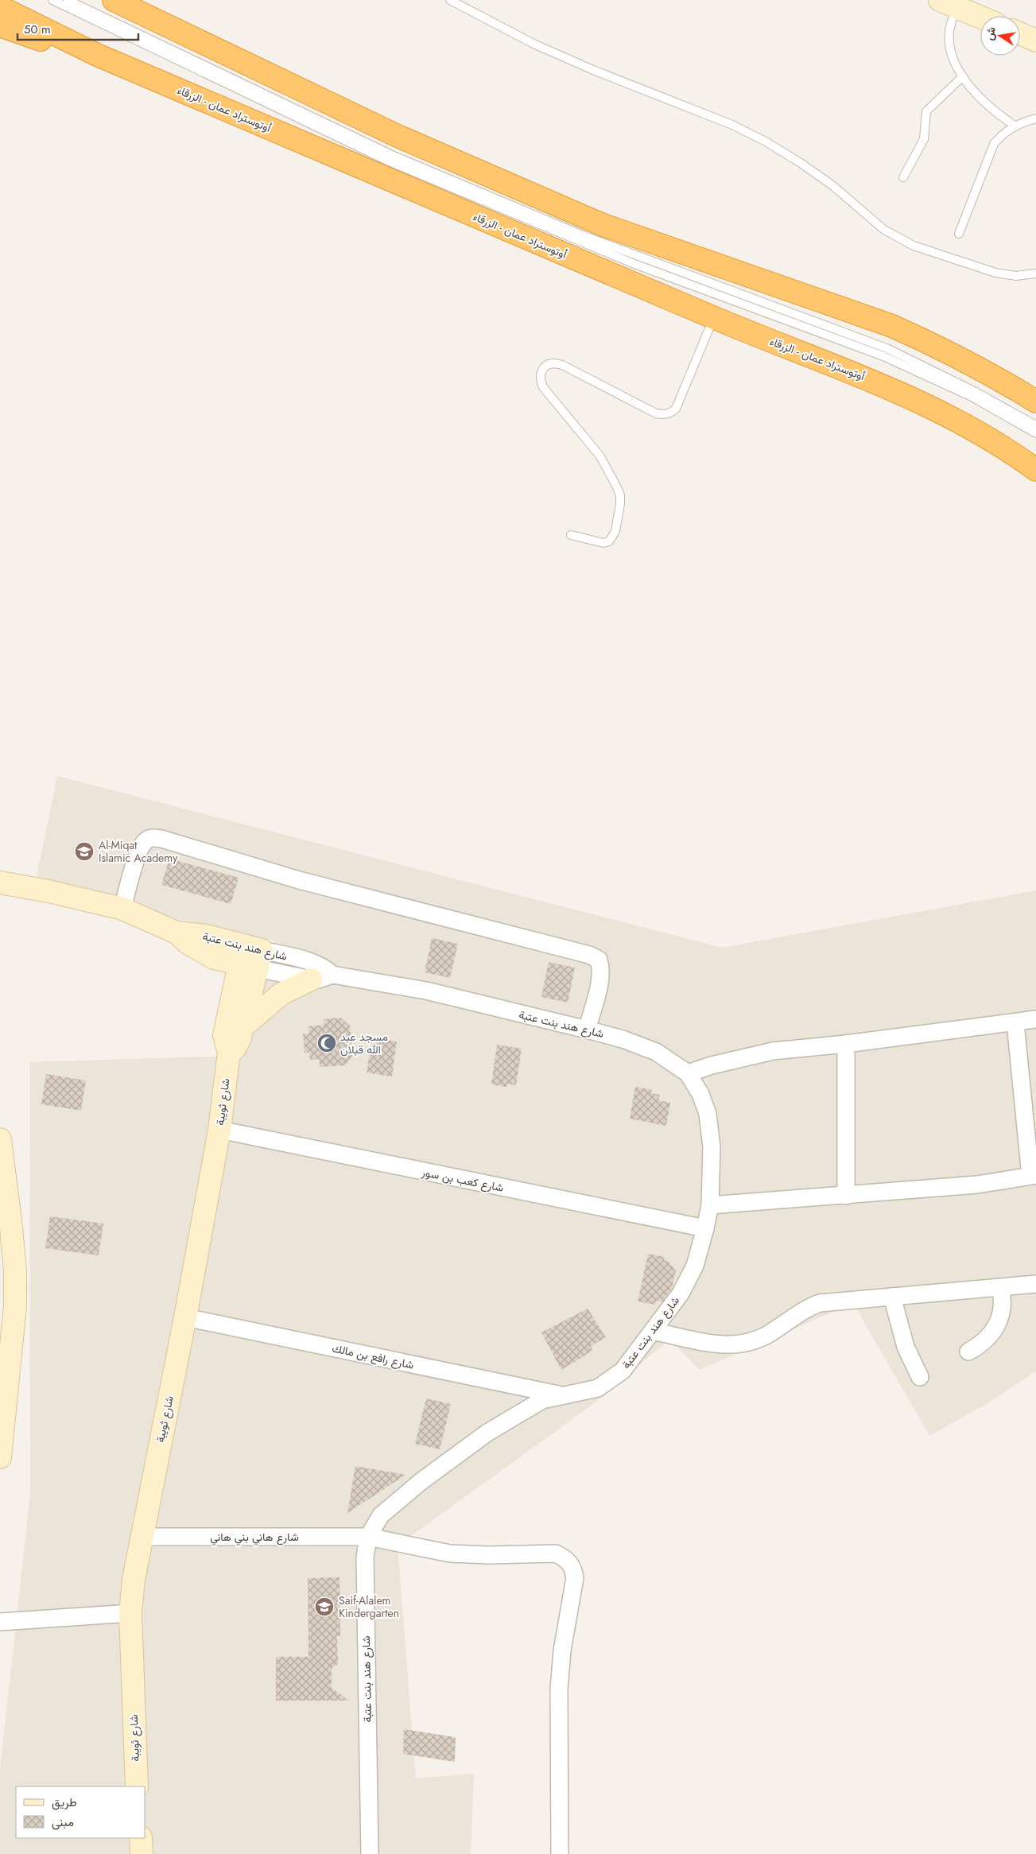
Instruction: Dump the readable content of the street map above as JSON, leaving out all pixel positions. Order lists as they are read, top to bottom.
{
  "streets": {
    "highway": ["أوتوستراد عمان - الزرقاء"],
    "street": [
      "شارع هند بنت عتبة",
      "شارع ثويبة",
      "شارع كعب بن سور",
      "شارع رافع بن مالك",
      "شارع هاني بني هاني"
    ]
  },
  "crossings": [
    ["شارع هند بنت عتبة", "شارع ثويبة"],
    ["شارع هند بنت عتبة", "شارع كعب بن سور"],
    ["شارع هند بنت عتبة", "شارع رافع بن مالك"],
    ["شارع هند بنت عتبة", "شارع هاني بني هاني"],
    ["شارع ثويبة", "شارع كعب بن سور"],
    ["شارع ثويبة", "شارع رافع بن مالك"],
    ["شارع ثويبة", "شارع هاني بني هاني"]
  ],
  "places": {
    "school or university": ["Al-Miqat Islamic Academy", "Saif-Alalem Kindergarten"],
    "mosque": ["مسجد عبد الله قبلان"]
  },
  "legend": ["طريق", "مبنى"],
  "scale_bar": "50 m",
  "north": "left"
}
